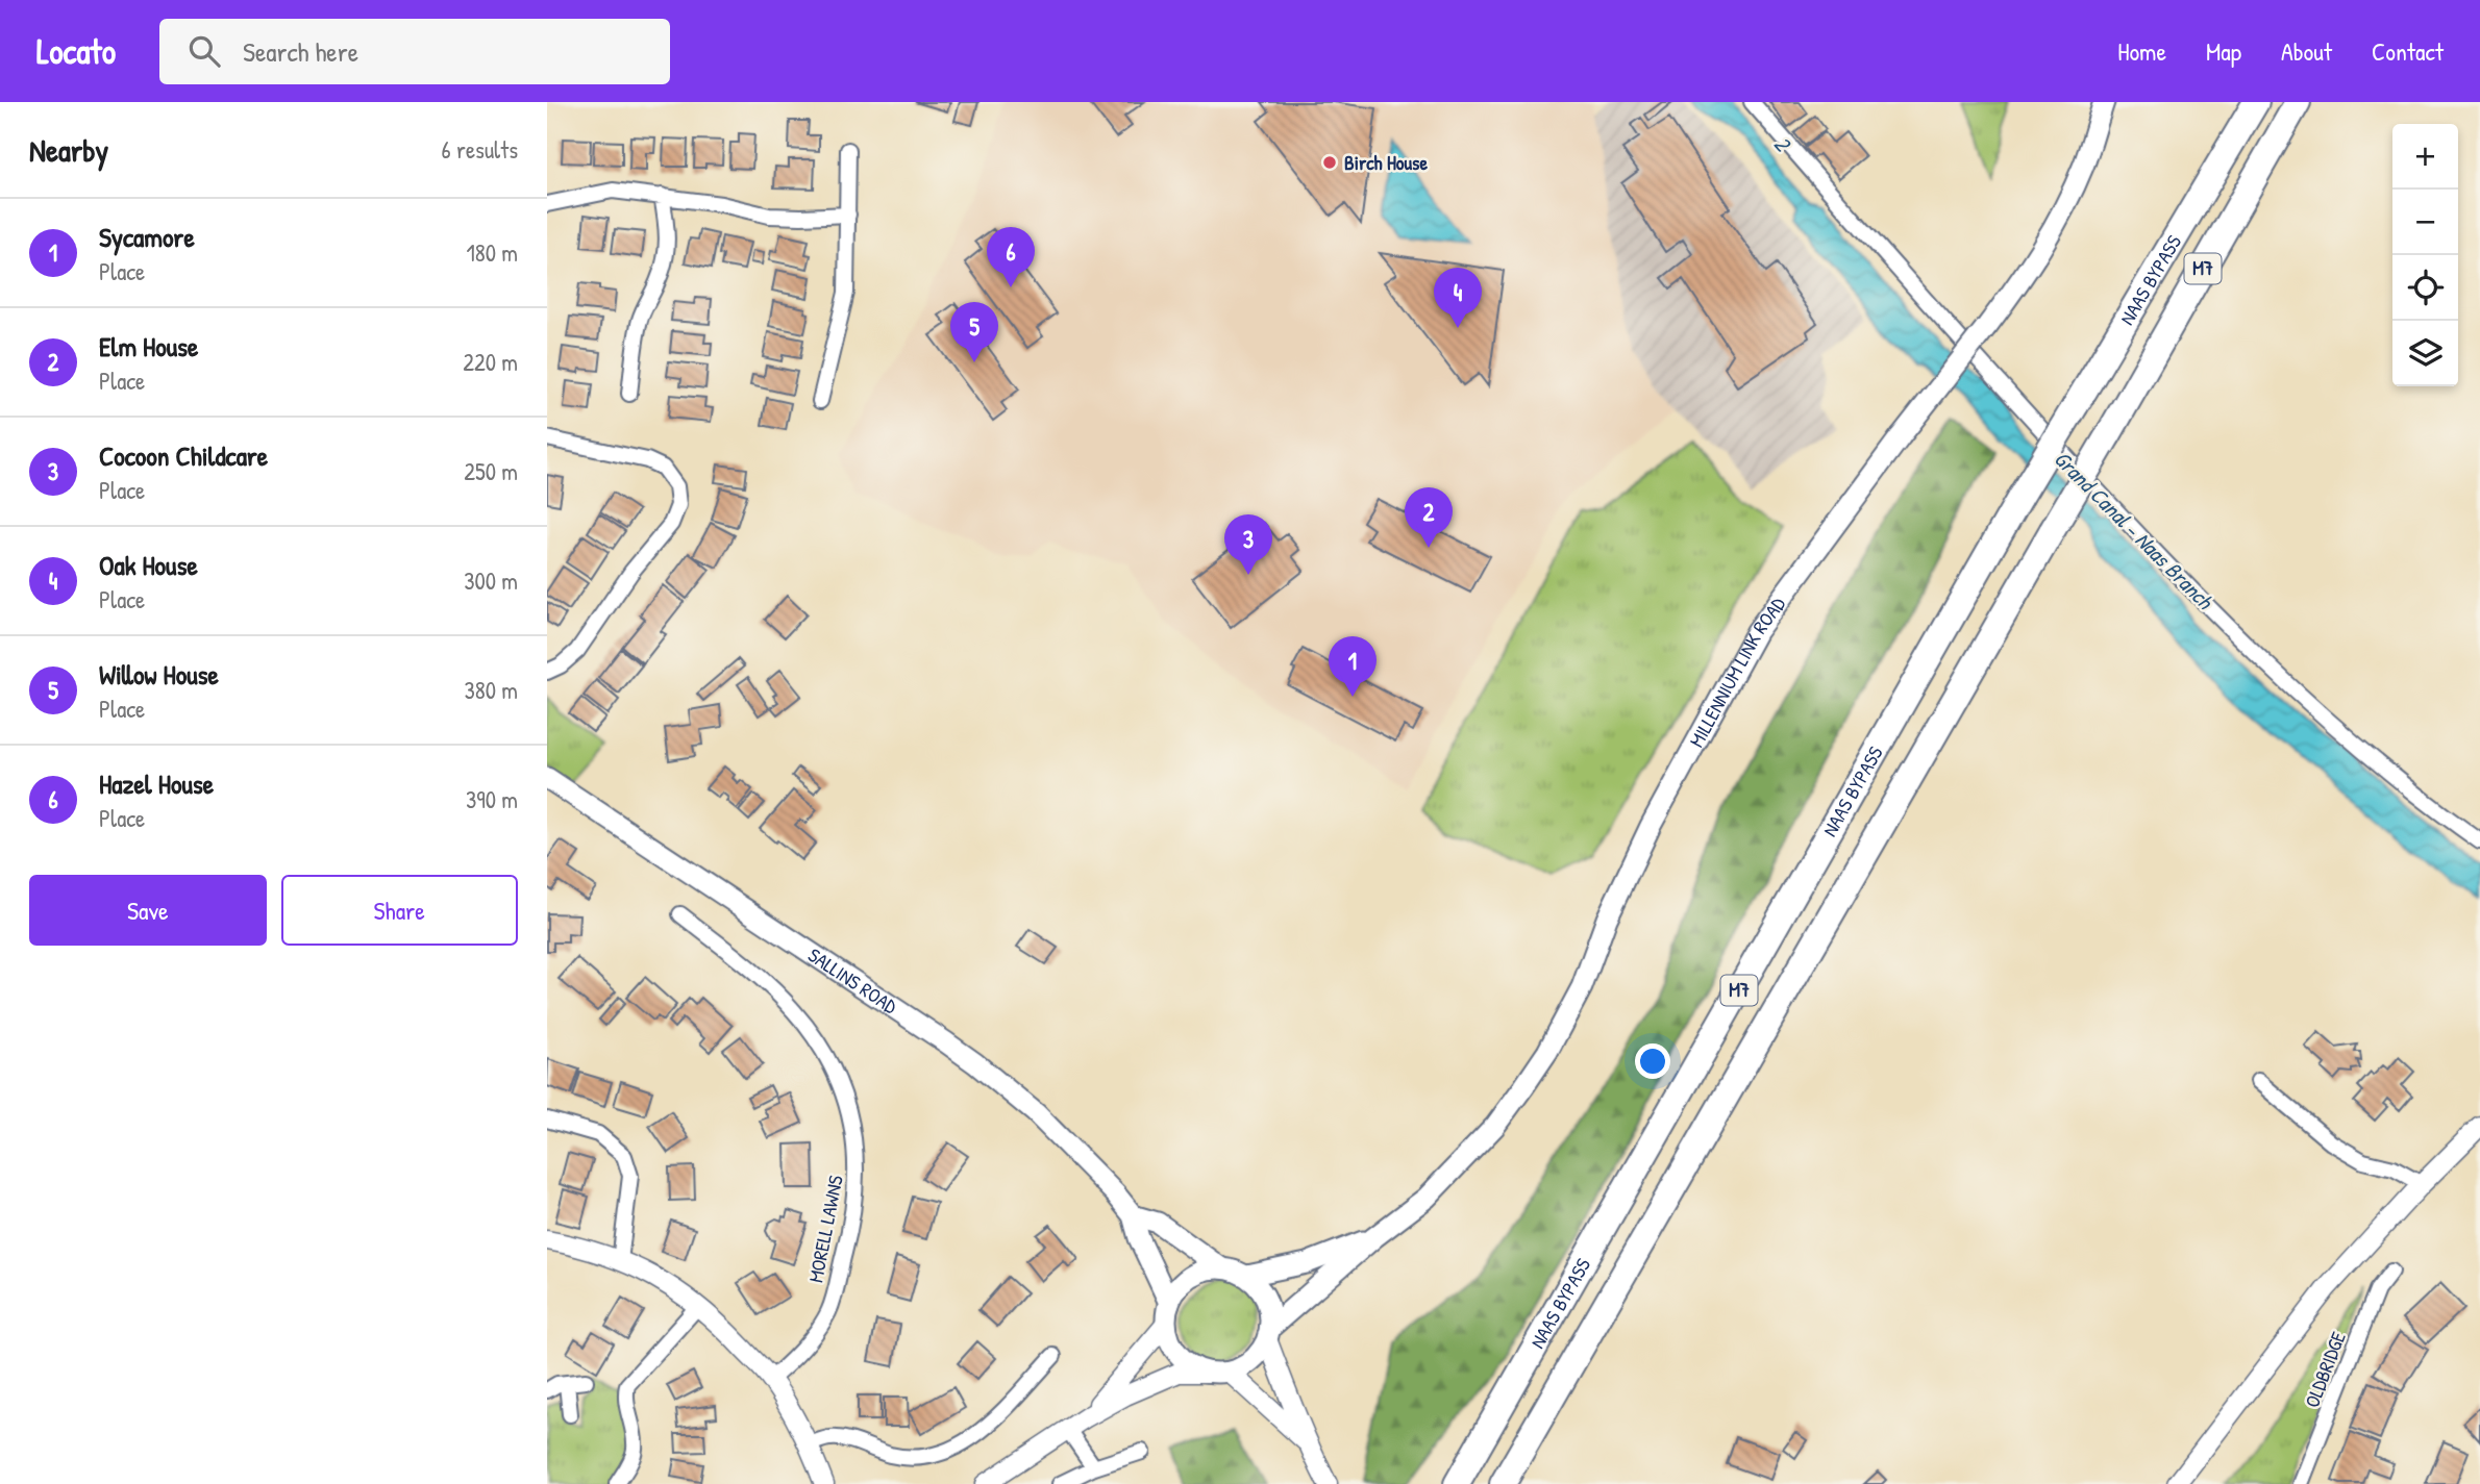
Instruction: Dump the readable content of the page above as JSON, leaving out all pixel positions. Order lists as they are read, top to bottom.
{
  "streets": {
    "highway": ["M7", "NAAS BYPASS"],
    "main road": ["MILLENNIUM LINK ROAD", "SALLINS ROAD"],
    "street": ["MORELL LAWNS", "OLDBRIDGE"]
  },
  "crossings": [
    ["MILLENNIUM LINK ROAD", "SALLINS ROAD"]
  ],
  "water": ["2", "Grand Canal - Naas Branch"],
  "places": ["Birch House"],
  "page": {
    "header": "Locato",
    "search": "Search here",
    "nav": [
      "Home",
      "Map",
      "About",
      "Contact"
    ],
    "heading": ["Nearby", "6 results"],
    "map_buttons": ["+", "−"],
    "list": [
      {
        "mark": "1",
        "name": "Sycamore",
        "note": "Place",
        "value": "180 m"
      },
      {
        "mark": "2",
        "name": "Elm House",
        "note": "Place",
        "value": "220 m"
      },
      {
        "mark": "3",
        "name": "Cocoon Childcare",
        "note": "Place",
        "value": "250 m"
      },
      {
        "mark": "4",
        "name": "Oak House",
        "note": "Place",
        "value": "300 m"
      },
      {
        "mark": "5",
        "name": "Willow House",
        "note": "Place",
        "value": "380 m"
      },
      {
        "mark": "6",
        "name": "Hazel House",
        "note": "Place",
        "value": "390 m"
      }
    ],
    "pins": [
      "6",
      "4",
      "5",
      "2",
      "3",
      "1"
    ],
    "buttons": ["Save", "Share"]
  }
}
